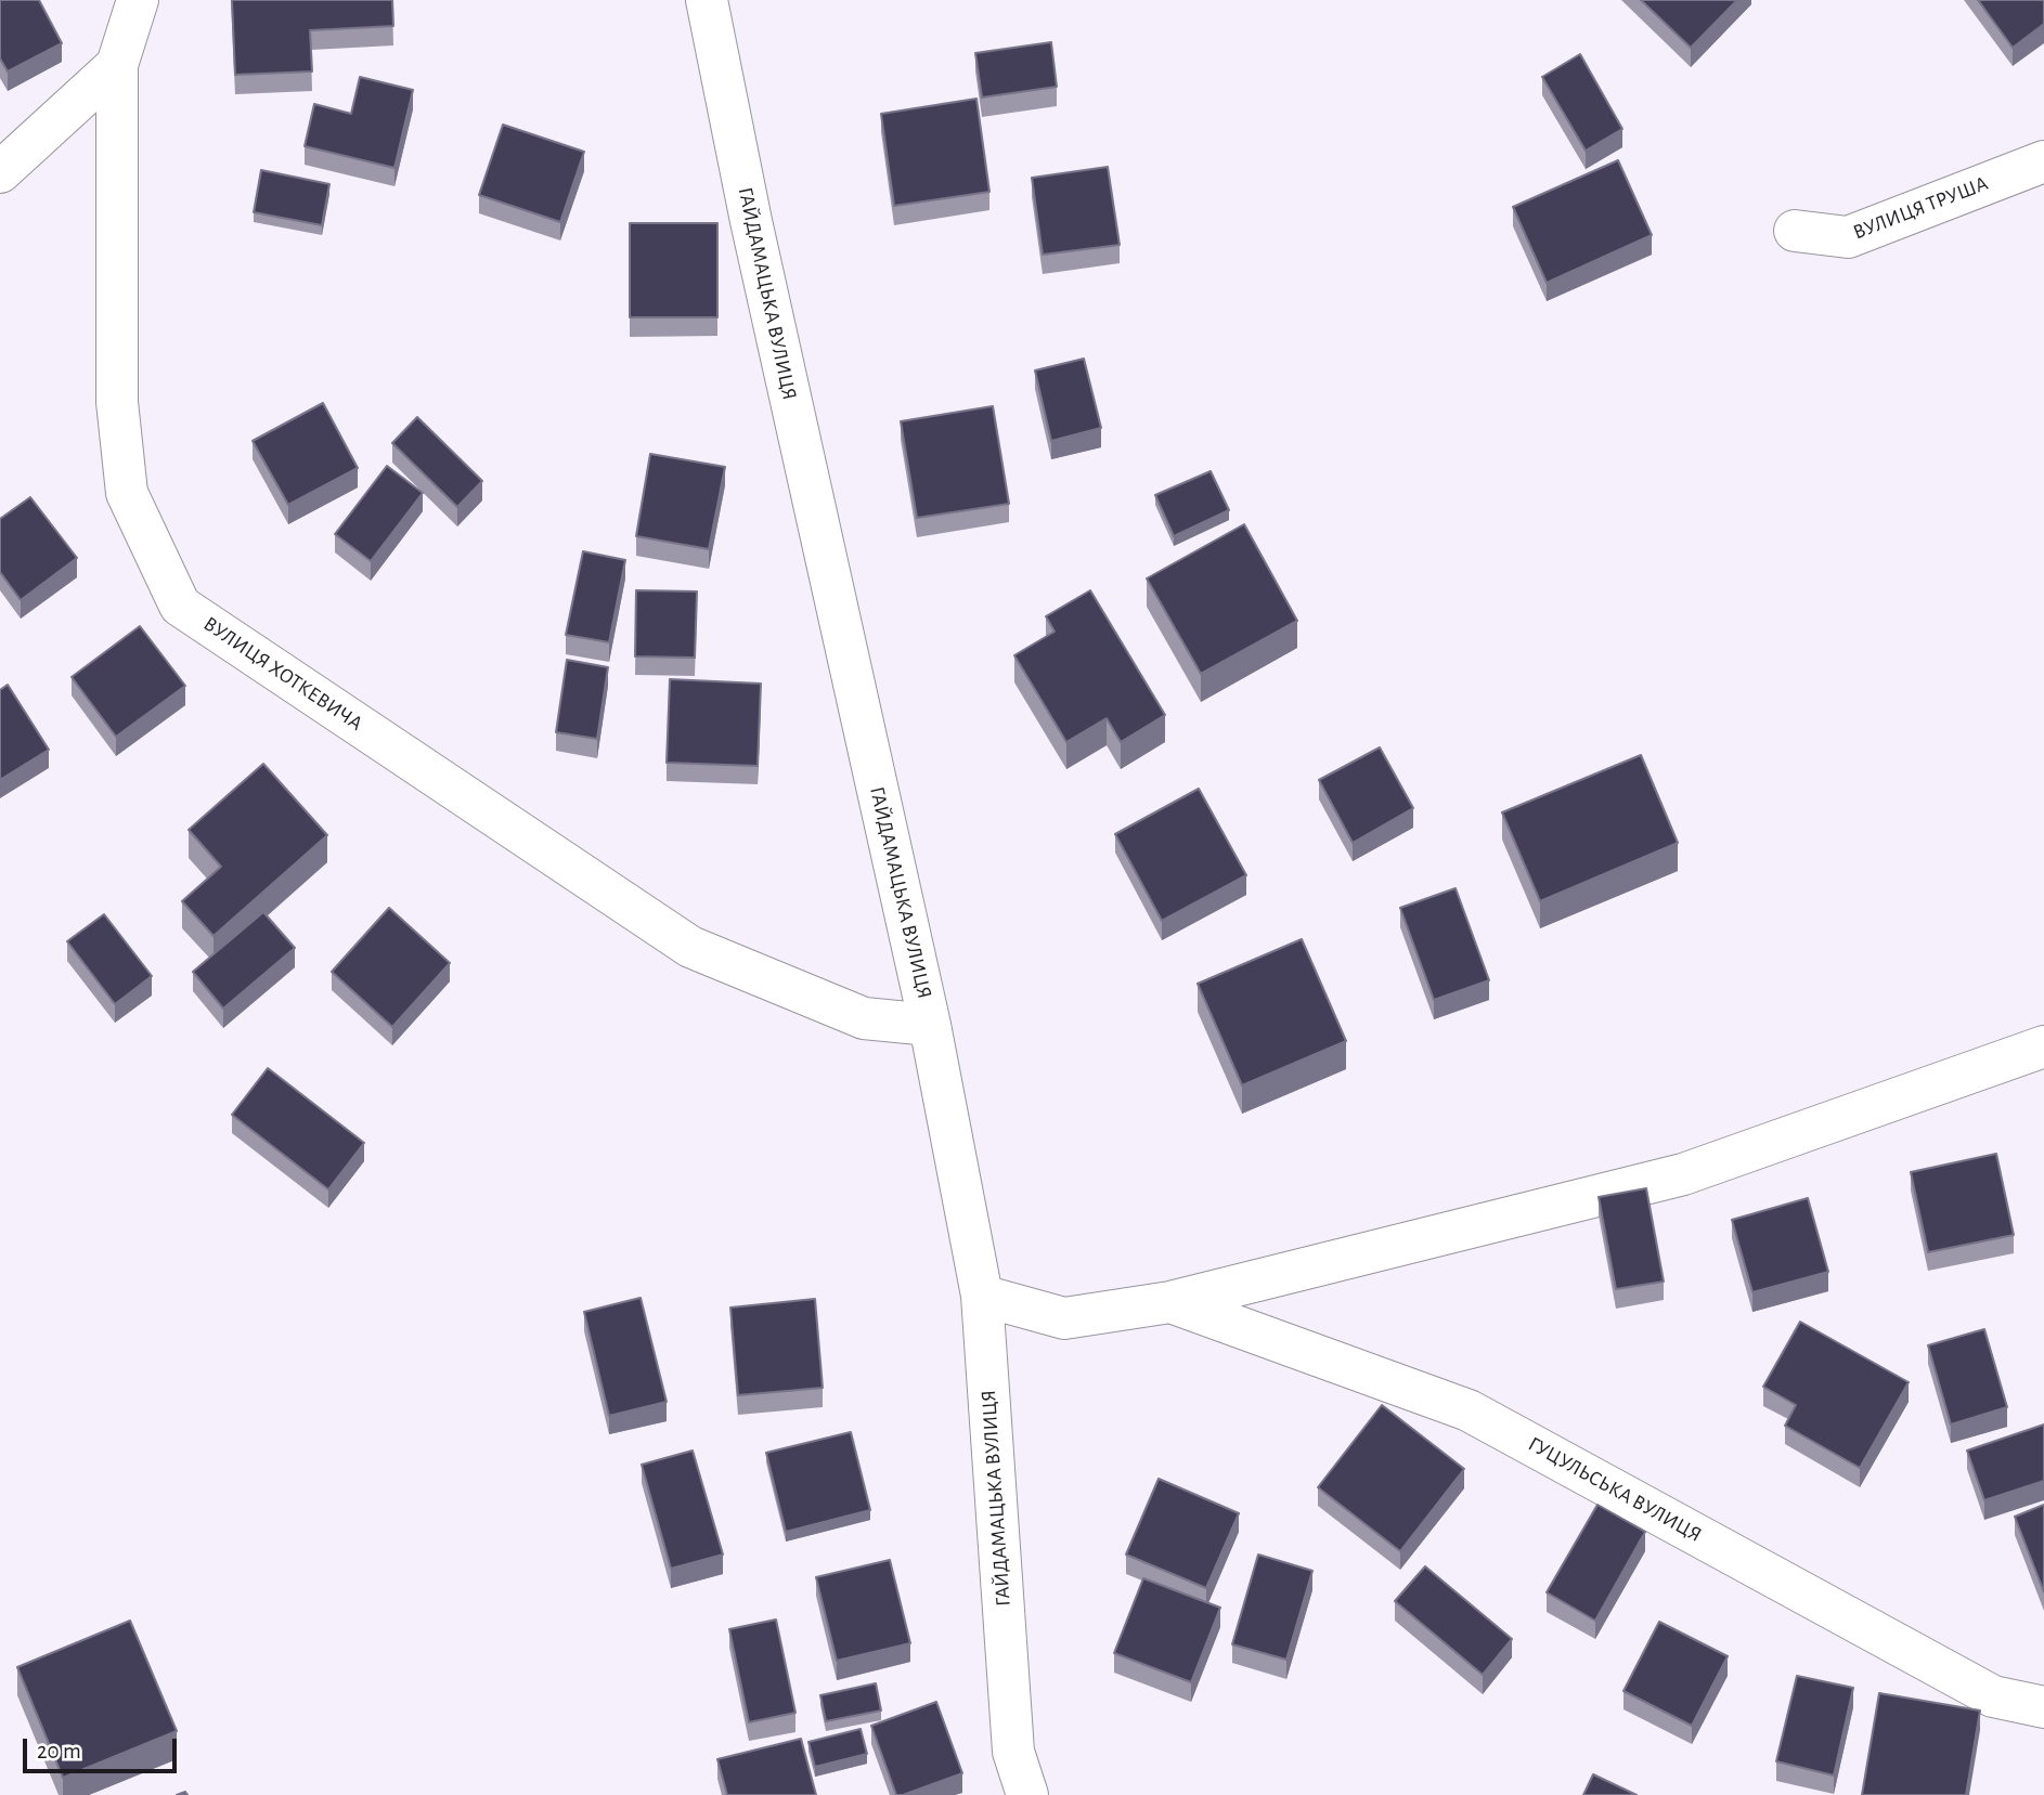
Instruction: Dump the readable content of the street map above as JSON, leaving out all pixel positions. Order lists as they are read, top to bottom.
{
  "streets": {
    "street": [
      "ВУЛИЦЯ ТРУША",
      "ГАЙДАМАЦЬКА ВУЛИЦЯ",
      "ВУЛИЦЯ ХОТКЕВИЧА",
      "ГУЦУЛЬСЬКА ВУЛИЦЯ"
    ]
  },
  "crossings": [
    ["ГАЙДАМАЦЬКА ВУЛИЦЯ", "ВУЛИЦЯ ХОТКЕВИЧА"],
    ["ГАЙДАМАЦЬКА ВУЛИЦЯ", "ГУЦУЛЬСЬКА ВУЛИЦЯ"]
  ],
  "scale_bar": "20 m"
}
